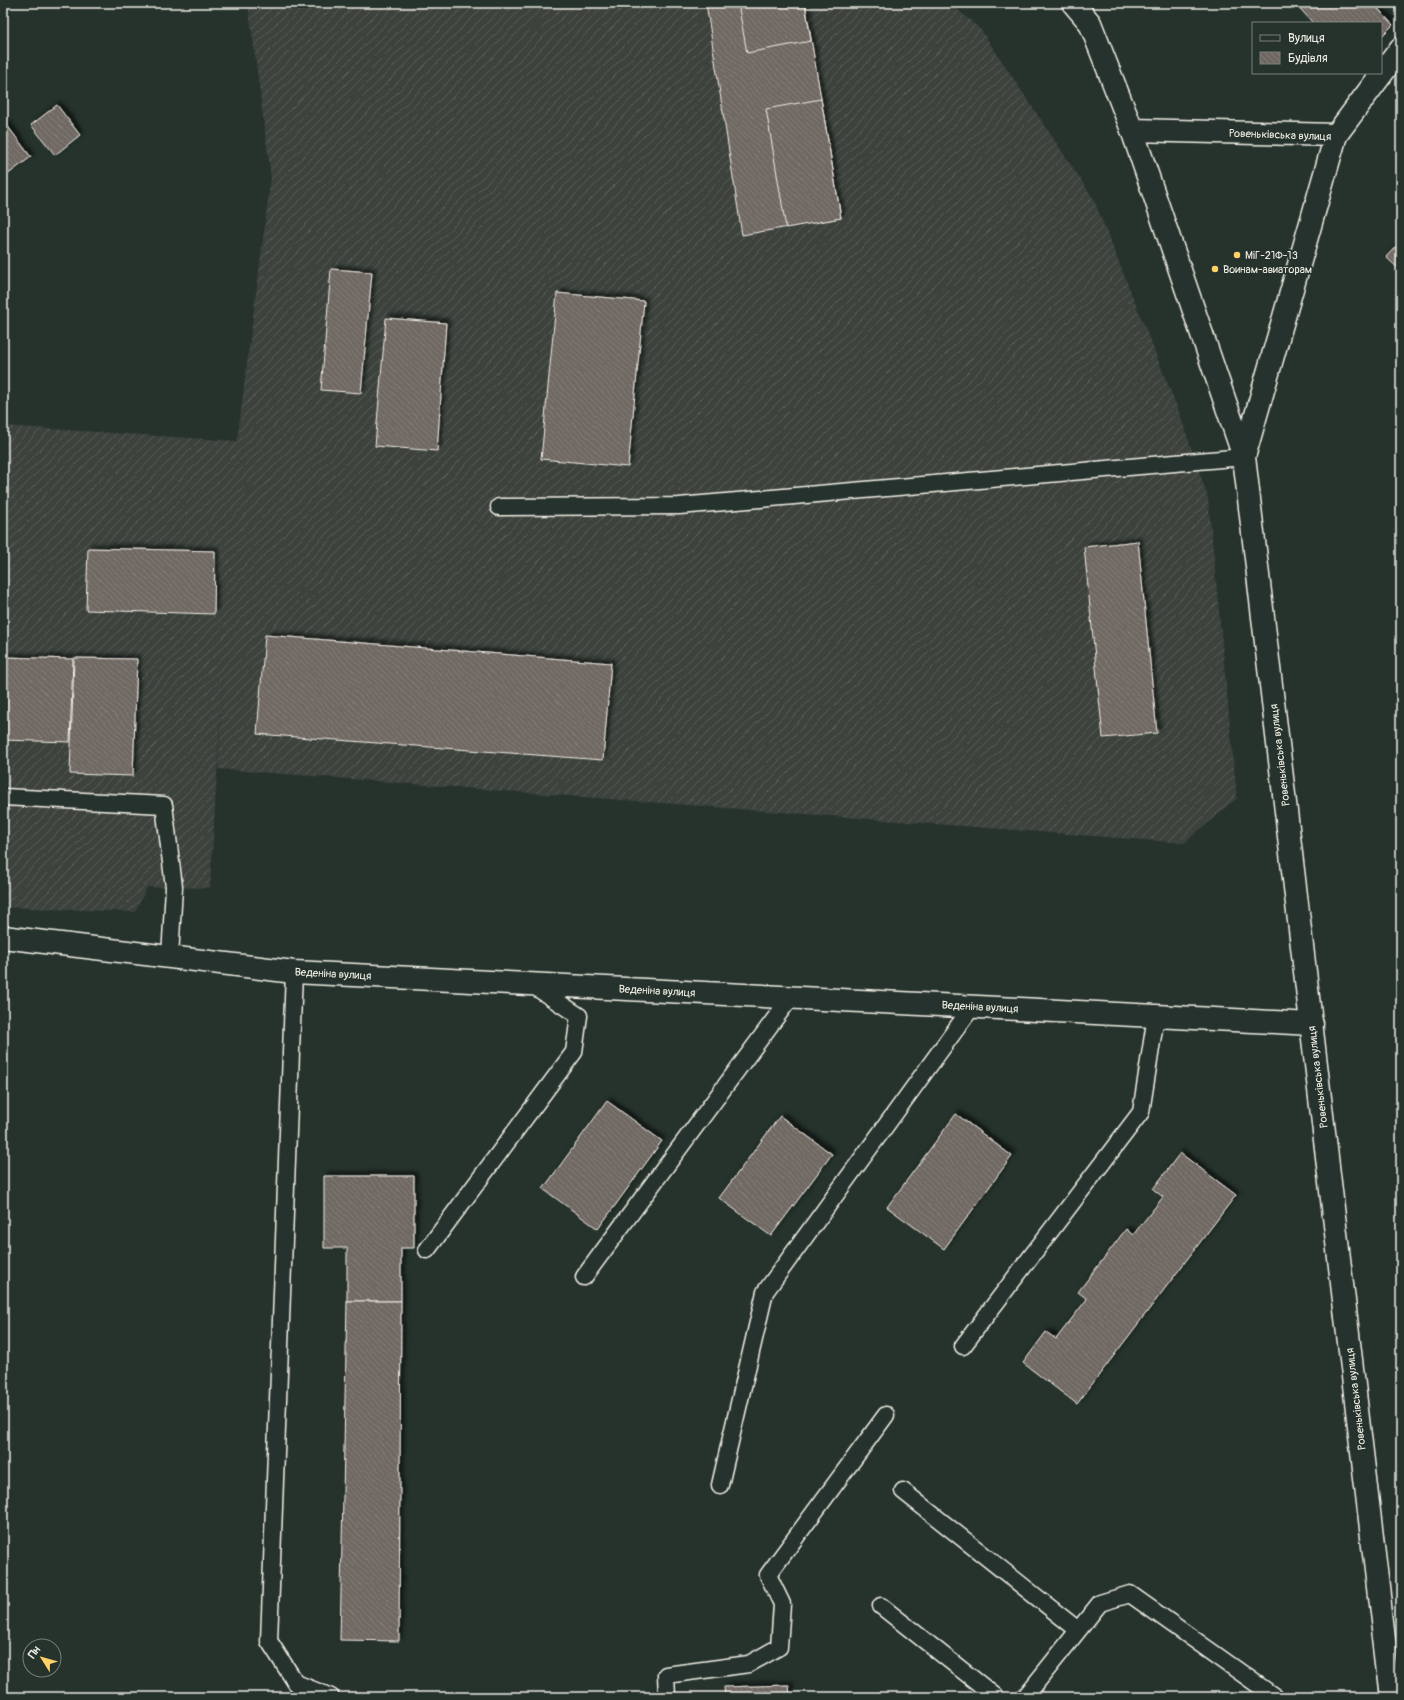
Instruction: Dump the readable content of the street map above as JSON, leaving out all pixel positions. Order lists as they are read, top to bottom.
{
  "streets": {
    "street": ["Ровеньківська вулиця", "Веденіна вулиця"]
  },
  "crossings": [
    ["Ровеньківська вулиця", "Веденіна вулиця"]
  ],
  "places": ["МіГ-21Ф-13", "Воинам-авиаторам"],
  "legend": ["Вулиця", "Будівля"],
  "north": "top left"
}
